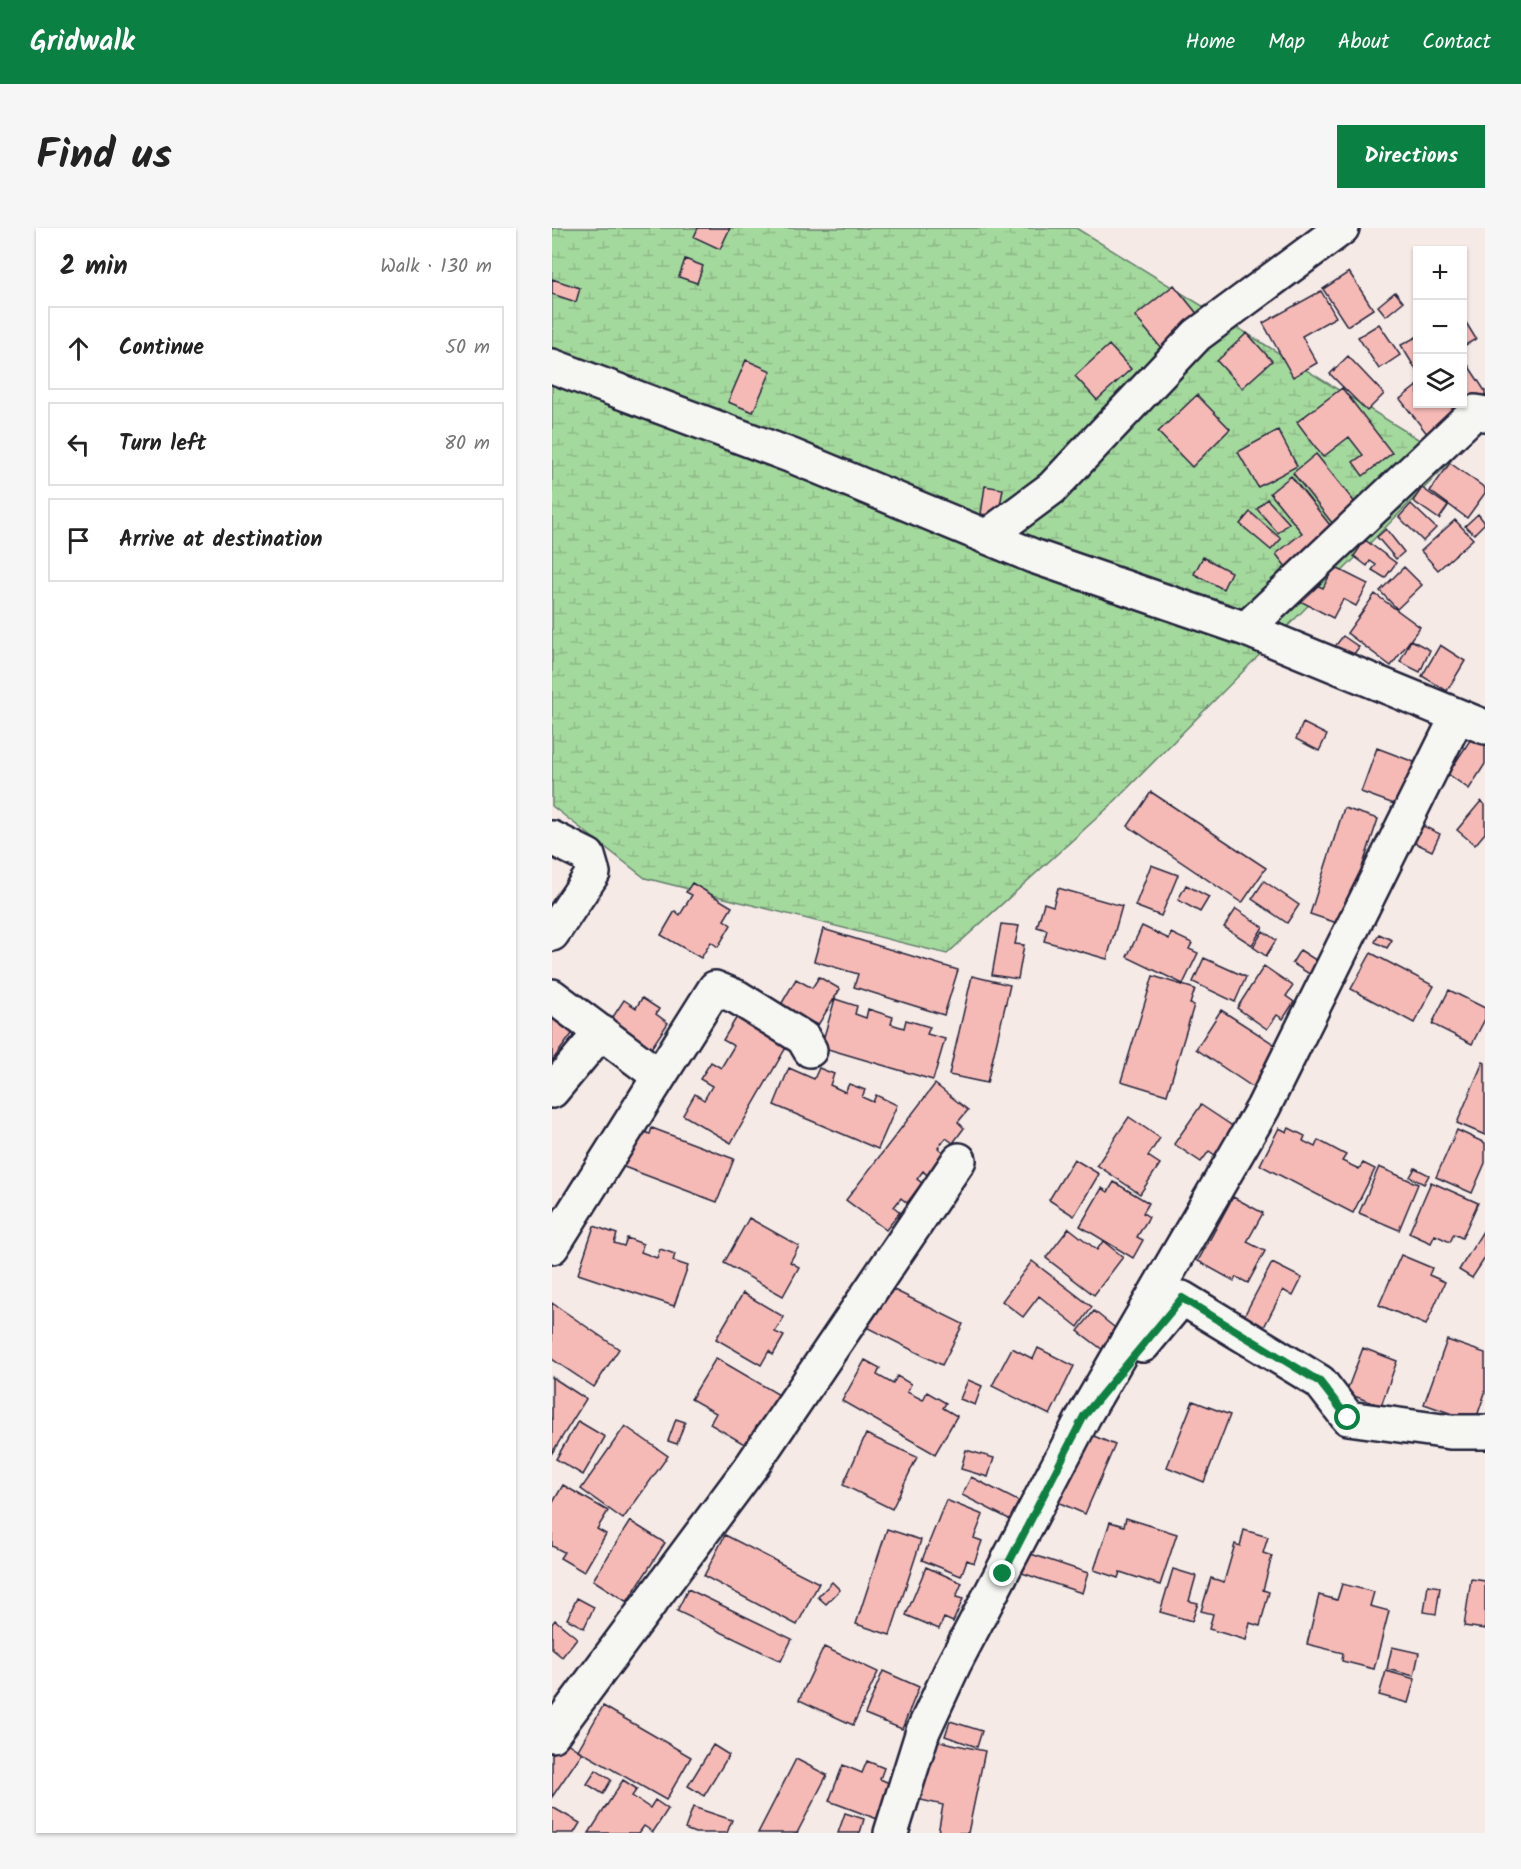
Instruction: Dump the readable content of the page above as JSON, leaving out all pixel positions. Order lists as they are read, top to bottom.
{
  "page": {
    "header": "Gridwalk",
    "nav": [
      "Home",
      "Map",
      "About",
      "Contact"
    ],
    "title": "Find us",
    "buttons": "Directions",
    "heading": ["2 min", "Walk · 130 m"],
    "map_buttons": ["+", "−"],
    "list": [
      ["Continue", "50 m"],
      ["Turn left", "80 m"],
      "Arrive at destination"
    ]
  }
}
